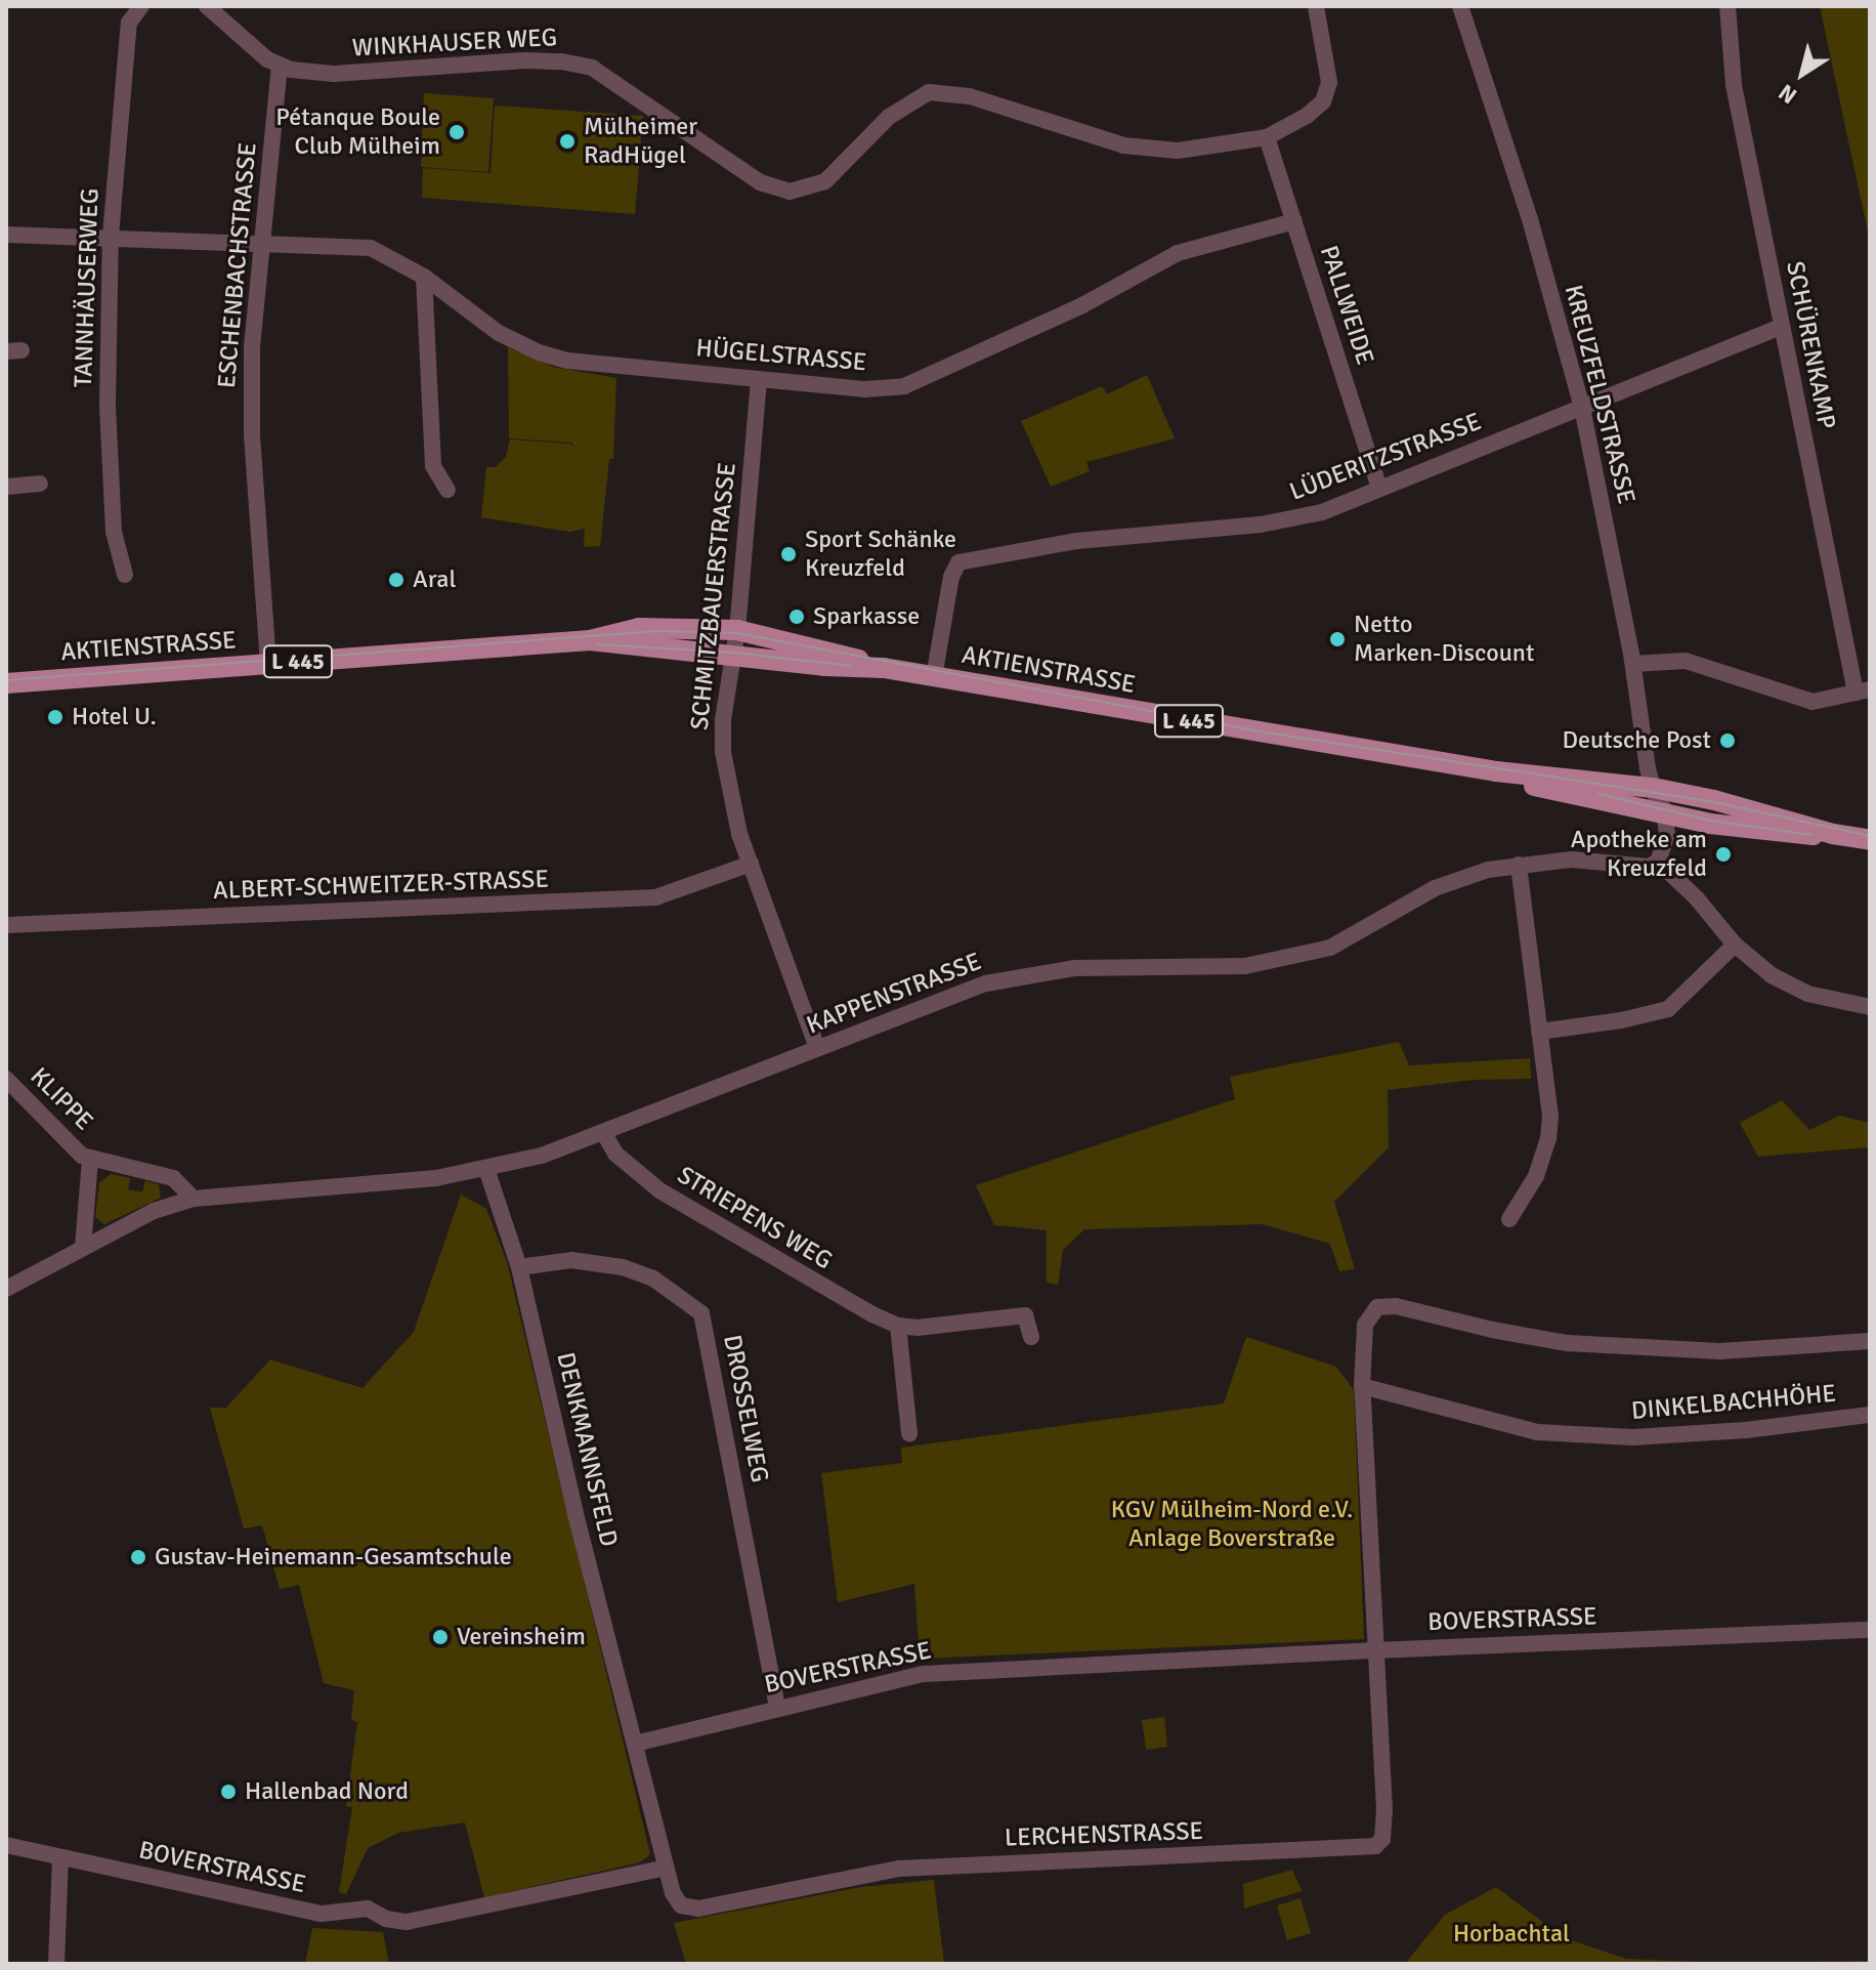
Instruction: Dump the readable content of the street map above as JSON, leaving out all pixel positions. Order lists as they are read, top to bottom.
{
  "streets": {
    "main road": ["AKTIENSTRASSE", "L 445"],
    "street": [
      "WINKHAUSER WEG",
      "ESCHENBACHSTRASSE",
      "TANNHÄUSERWEG",
      "PALLWEIDE",
      "SCHÜRENKAMP",
      "HÜGELSTRASSE",
      "KREUZFELDSTRASSE",
      "LÜDERITZSTRASSE",
      "SCHMITZBAUERSTRASSE",
      "ALBERT-SCHWEITZER-STRASSE",
      "KAPPENSTRASSE",
      "KLIPPE",
      "STRIEPENS WEG",
      "DINKELBACHHÖHE",
      "DROSSELWEG",
      "DENKMANNSFELD",
      "BOVERSTRASSE",
      "LERCHENSTRASSE"
    ]
  },
  "crossings": [
    ["WINKHAUSER WEG", "ESCHENBACHSTRASSE"],
    ["WINKHAUSER WEG", "PALLWEIDE"],
    ["ESCHENBACHSTRASSE", "HÜGELSTRASSE"],
    ["ESCHENBACHSTRASSE", "AKTIENSTRASSE"],
    ["TANNHÄUSERWEG", "HÜGELSTRASSE"],
    ["PALLWEIDE", "HÜGELSTRASSE"],
    ["PALLWEIDE", "LÜDERITZSTRASSE"],
    ["SCHÜRENKAMP", "LÜDERITZSTRASSE"],
    ["HÜGELSTRASSE", "SCHMITZBAUERSTRASSE"],
    ["KREUZFELDSTRASSE", "LÜDERITZSTRASSE"],
    ["KREUZFELDSTRASSE", "AKTIENSTRASSE"],
    ["KREUZFELDSTRASSE", "KAPPENSTRASSE"],
    ["LÜDERITZSTRASSE", "AKTIENSTRASSE"],
    ["SCHMITZBAUERSTRASSE", "AKTIENSTRASSE"],
    ["SCHMITZBAUERSTRASSE", "ALBERT-SCHWEITZER-STRASSE"],
    ["SCHMITZBAUERSTRASSE", "KAPPENSTRASSE"],
    ["KAPPENSTRASSE", "KLIPPE"],
    ["KAPPENSTRASSE", "STRIEPENS WEG"],
    ["KAPPENSTRASSE", "DENKMANNSFELD"],
    ["DROSSELWEG", "DENKMANNSFELD"],
    ["DROSSELWEG", "BOVERSTRASSE"],
    ["DENKMANNSFELD", "BOVERSTRASSE"],
    ["BOVERSTRASSE", "LERCHENSTRASSE"]
  ],
  "parks": ["KGV Mülheim-Nord e.V. Anlage Boverstraße", "Horbachtal"],
  "places": [
    "Pétanque Boule Club Mülheim",
    "Mülheimer RadHügel",
    "Sport Schänke Kreuzfeld",
    "Aral",
    "Sparkasse",
    "Netto Marken-Discount",
    "Hotel U.",
    "Deutsche Post",
    "Apotheke am Kreuzfeld",
    "Gustav-Heinemann-Gesamtschule",
    "Vereinsheim",
    "Hallenbad Nord"
  ],
  "north": "bottom left"
}
